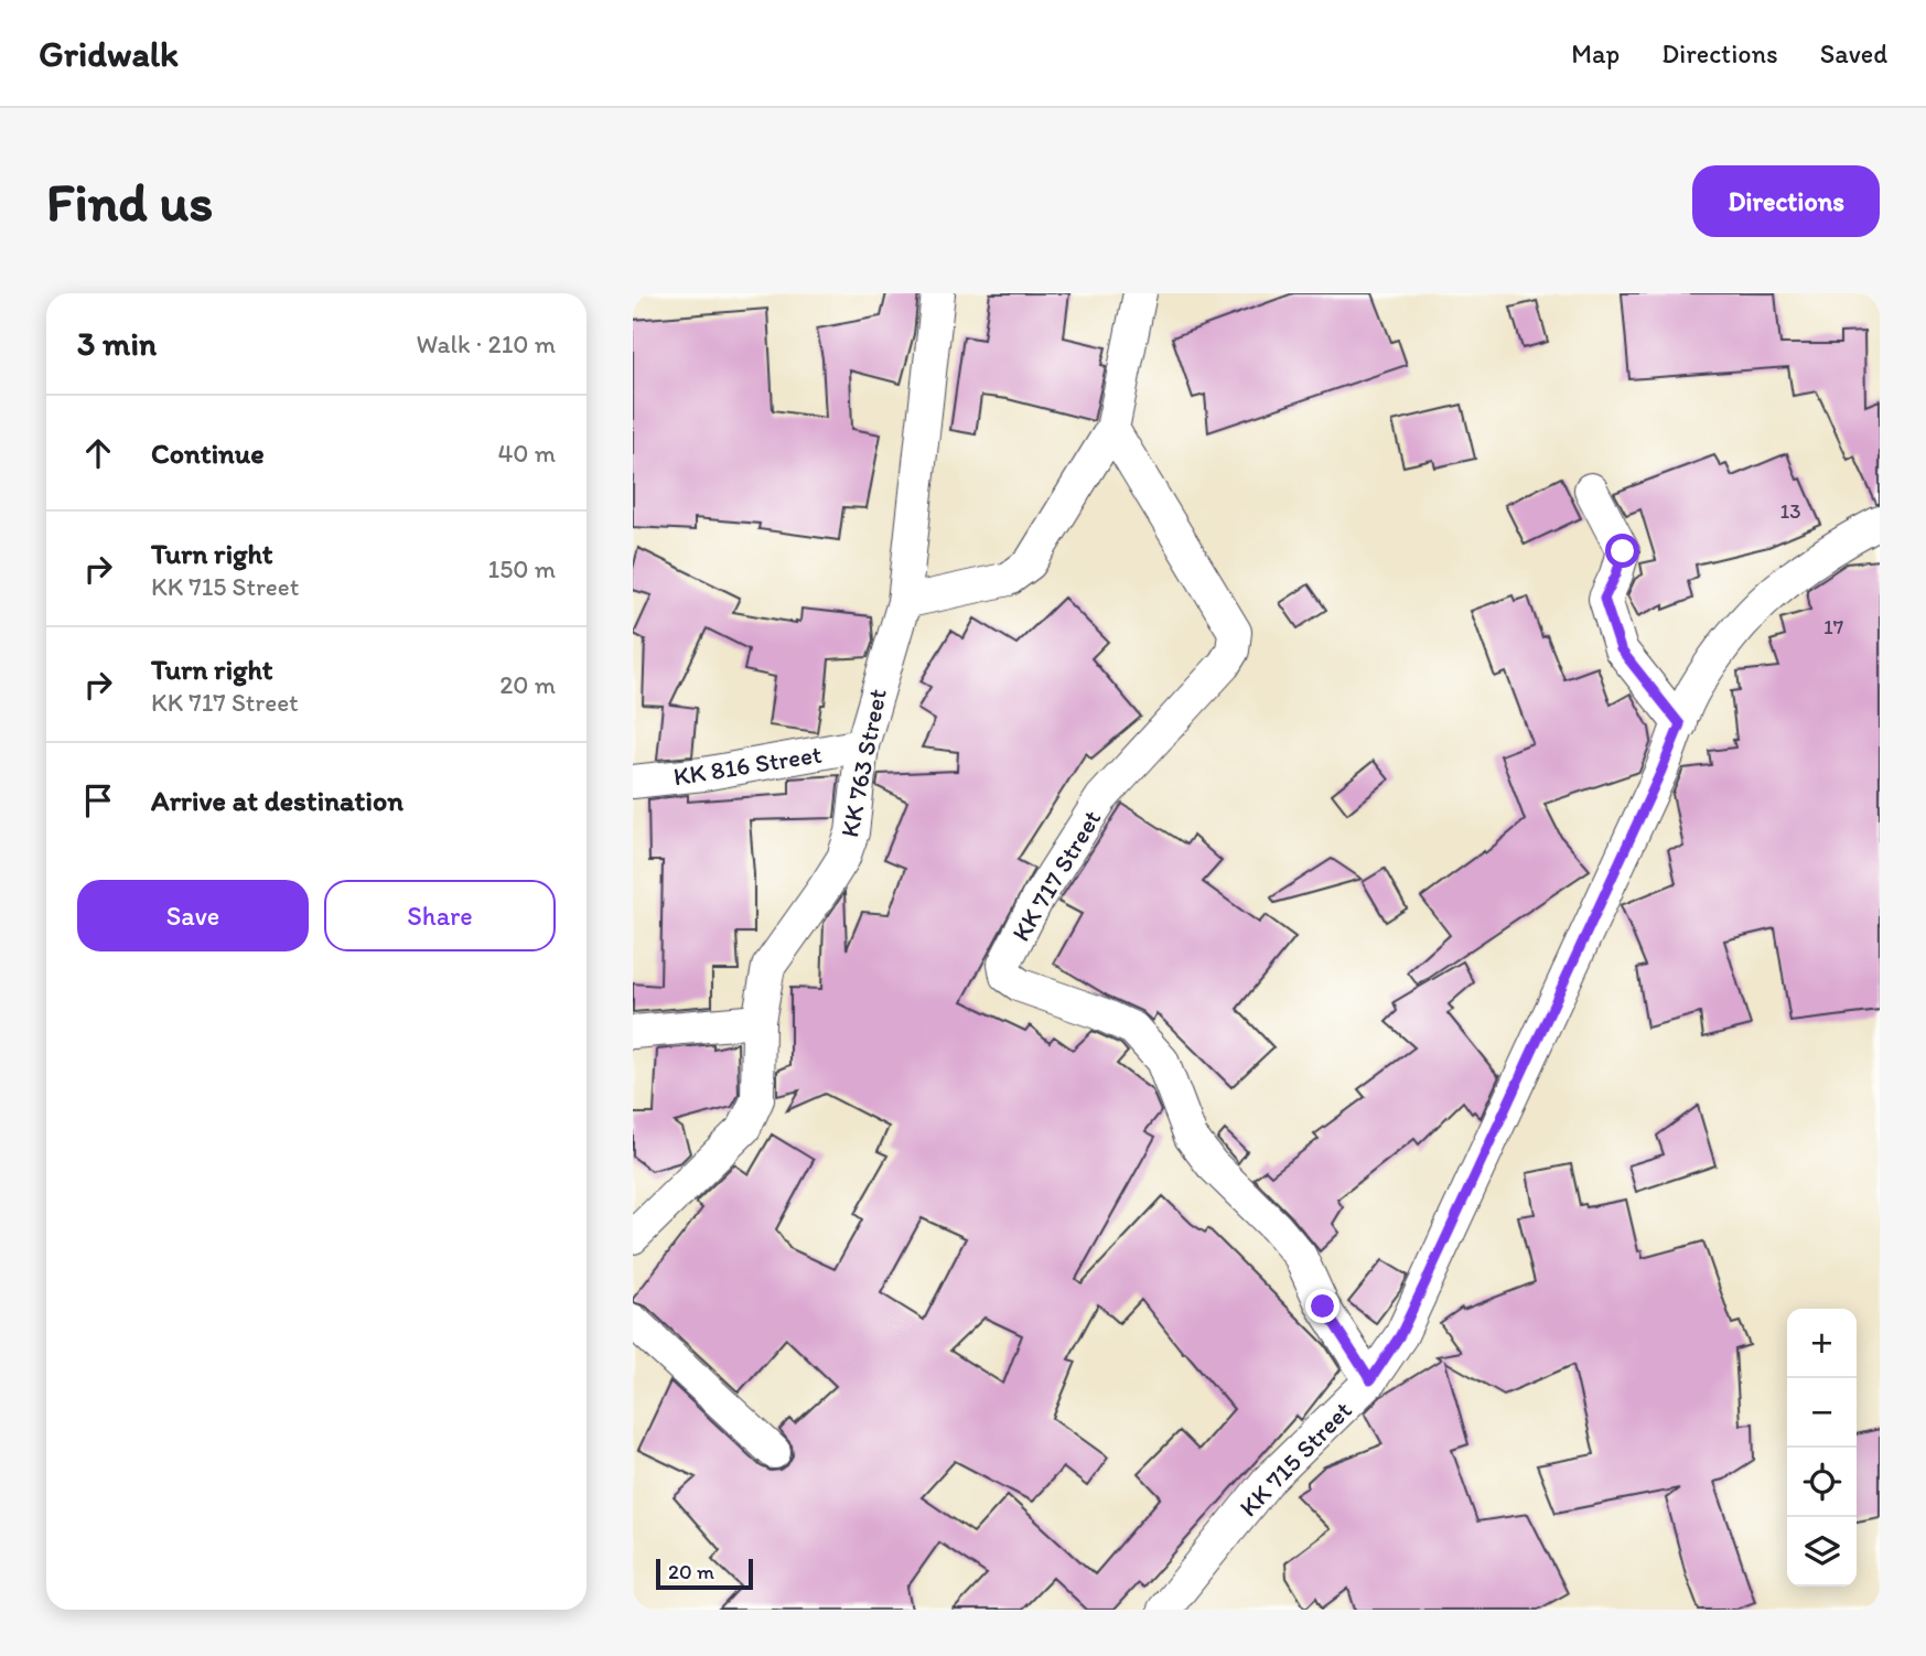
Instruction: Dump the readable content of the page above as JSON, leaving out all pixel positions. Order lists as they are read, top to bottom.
{
  "streets": {
    "street": [
      "KK 763 Street",
      "KK 816 Street",
      "KK 717 Street",
      "KK 715 Street"
    ]
  },
  "crossings": [
    ["KK 763 Street", "KK 816 Street"],
    ["KK 717 Street", "KK 715 Street"]
  ],
  "house_numbers": ["13", "17"],
  "scale_bar": "20 m",
  "page": {
    "header": "Gridwalk",
    "nav": ["Map", "Directions", "Saved"],
    "buttons": [
      "Directions",
      ["Save", "Share"]
    ],
    "title": "Find us",
    "heading": ["3 min", "Walk · 210 m"],
    "list": [
      ["Continue", "40 m"],
      ["Turn right", "KK 715 Street", "150 m"],
      ["Turn right", "KK 717 Street", "20 m"],
      "Arrive at destination"
    ],
    "map_buttons": ["+", "−"],
    "scale": "20 m"
  }
}
